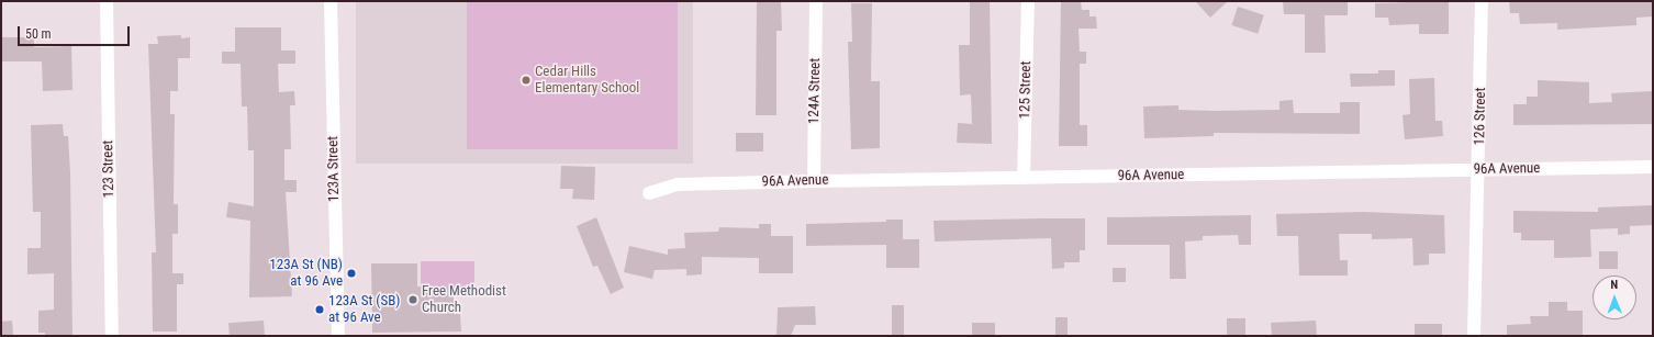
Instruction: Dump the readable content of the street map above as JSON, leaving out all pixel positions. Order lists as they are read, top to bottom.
{
  "streets": {
    "street": [
      "125 Street",
      "124A Street",
      "126 Street",
      "123 Street",
      "123A Street",
      "96A Avenue"
    ]
  },
  "crossings": [
    ["125 Street", "96A Avenue"],
    ["124A Street", "96A Avenue"],
    ["126 Street", "96A Avenue"]
  ],
  "places": [
    "Cedar Hills Elementary School",
    "123A St (NB) at 96 Ave",
    "Free Methodist Church",
    "123A St (SB) at 96 Ave"
  ],
  "scale_bar": "50 m",
  "north": "top"
}
